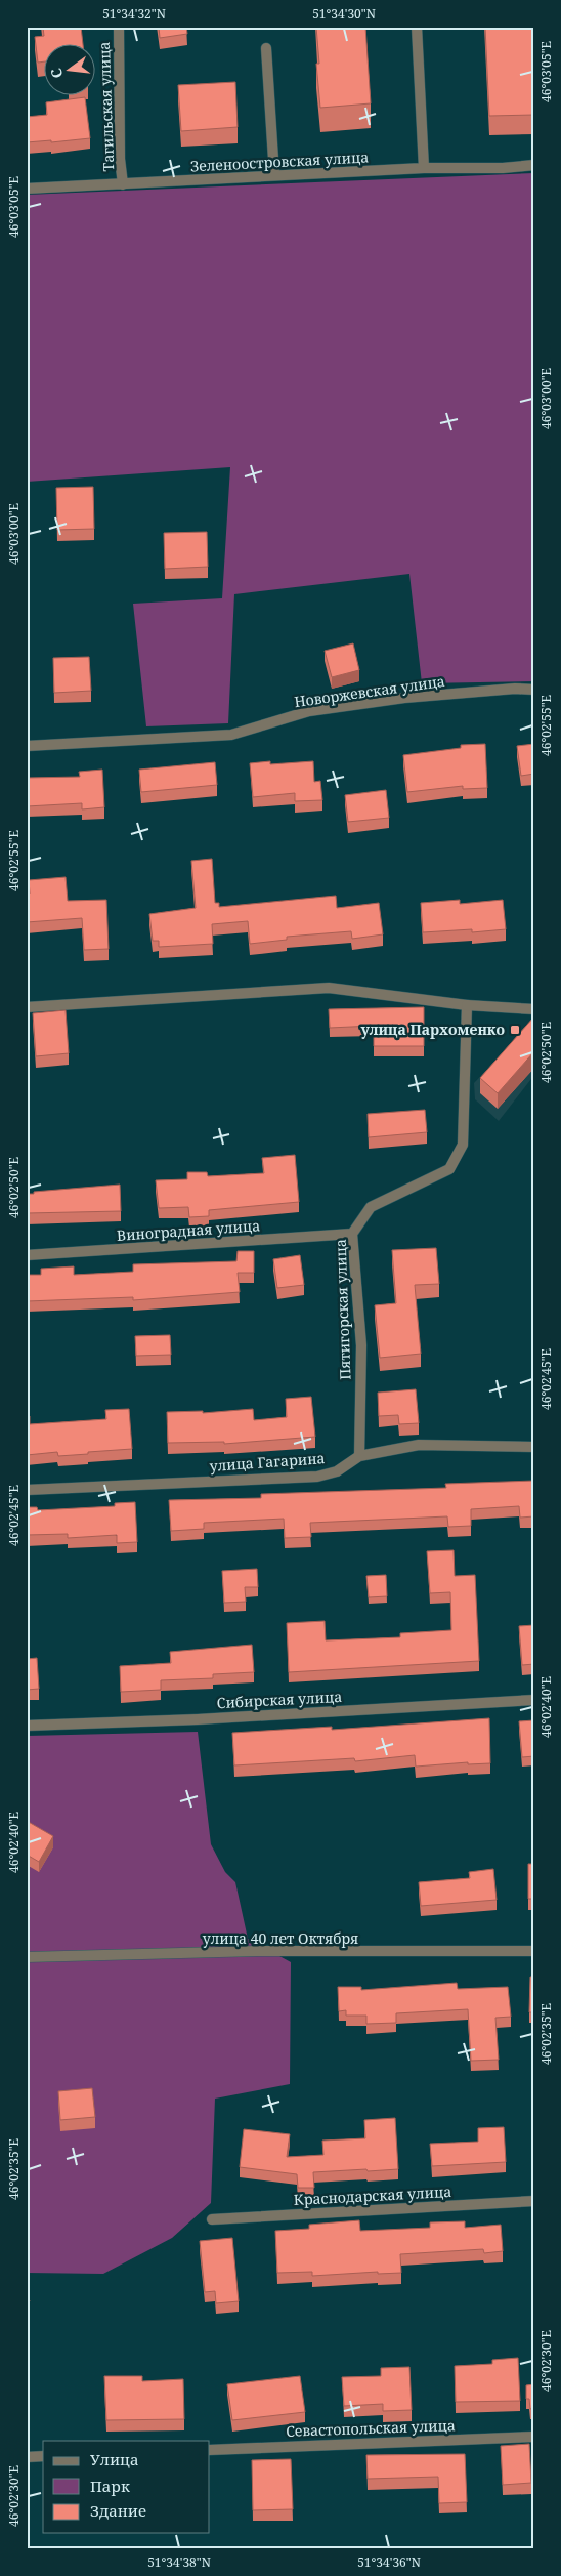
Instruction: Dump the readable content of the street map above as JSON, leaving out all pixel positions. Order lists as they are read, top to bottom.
{
  "streets": {
    "street": [
      "Тагильская улица",
      "Зеленоостровская улица",
      "Новоржевская улица",
      "Виноградная улица",
      "Пятигорская улица",
      "улица Гагарина",
      "Сибирская улица",
      "улица 40 лет Октября",
      "Краснодарская улица",
      "Севастопольская улица"
    ]
  },
  "crossings": [
    ["Тагильская улица", "Зеленоостровская улица"],
    ["Виноградная улица", "Пятигорская улица"],
    ["Пятигорская улица", "улица Гагарина"]
  ],
  "places": {
    "transit": ["улица Пархоменко"]
  },
  "legend": ["Улица", "Парк", "Здание"],
  "north": "left",
  "coordinates": [
    "51°34'32\"N",
    "51°34'30\"N",
    "46°03'05\"E",
    "46°03'00\"E",
    "46°02'55\"E",
    "46°02'50\"E",
    "46°02'45\"E",
    "46°02'40\"E",
    "46°02'35\"E",
    "46°02'30\"E",
    "51°34'38\"N",
    "51°34'36\"N"
  ]
}
